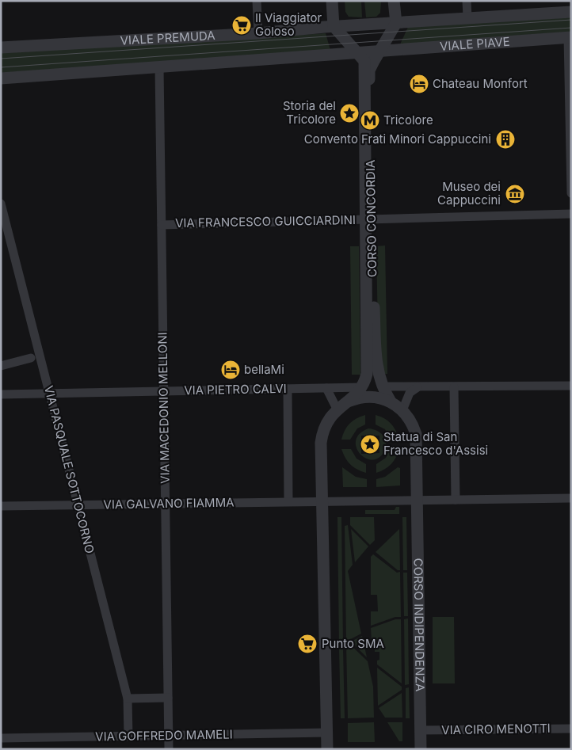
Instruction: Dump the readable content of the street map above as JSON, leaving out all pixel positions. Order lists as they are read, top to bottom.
{
  "streets": {
    "street": [
      "VIALE PREMUDA",
      "VIALE PIAVE",
      "CORSO CONCORDIA",
      "VIA FRANCESCO GUICCIARDINI",
      "VIA PIETRO CALVI",
      "VIA MACEDONIO MELLONI",
      "VIA PASQUALE SOTTOCORNO",
      "VIA GALVANO FIAMMA",
      "CORSO INDIPENDENZA",
      "VIA CIRO MENOTTI",
      "VIA GOFFREDO MAMELI"
    ]
  },
  "crossings": [
    ["VIALE PREMUDA", "CORSO CONCORDIA"],
    ["VIALE PIAVE", "CORSO CONCORDIA"],
    ["VIALE PIAVE", "VIA MACEDONIO MELLONI"],
    ["CORSO CONCORDIA", "VIA FRANCESCO GUICCIARDINI"],
    ["CORSO CONCORDIA", "VIA PIETRO CALVI"],
    ["CORSO CONCORDIA", "VIA GALVANO FIAMMA"],
    ["CORSO CONCORDIA", "CORSO INDIPENDENZA"],
    ["VIA FRANCESCO GUICCIARDINI", "VIA MACEDONIO MELLONI"],
    ["VIA PIETRO CALVI", "VIA MACEDONIO MELLONI"],
    ["VIA PIETRO CALVI", "VIA PASQUALE SOTTOCORNO"],
    ["VIA MACEDONIO MELLONI", "VIA GALVANO FIAMMA"],
    ["VIA MACEDONIO MELLONI", "VIA GOFFREDO MAMELI"],
    ["VIA PASQUALE SOTTOCORNO", "VIA GALVANO FIAMMA"],
    ["VIA PASQUALE SOTTOCORNO", "VIA GOFFREDO MAMELI"],
    ["VIA GALVANO FIAMMA", "CORSO INDIPENDENZA"],
    ["CORSO INDIPENDENZA", "VIA CIRO MENOTTI"]
  ],
  "places": {
    "supermarket": ["Il Viaggiator Goloso", "Punto SMA"],
    "hotel": ["Chateau Monfort", "bellaMi"],
    "place": ["Storia del Tricolore", "Statua di San Francesco d'Assisi"],
    "metro station": ["Tricolore"],
    "building": ["Convento Frati Minori Cappuccini"],
    "museum": ["Museo dei Cappuccini"]
  }
}
